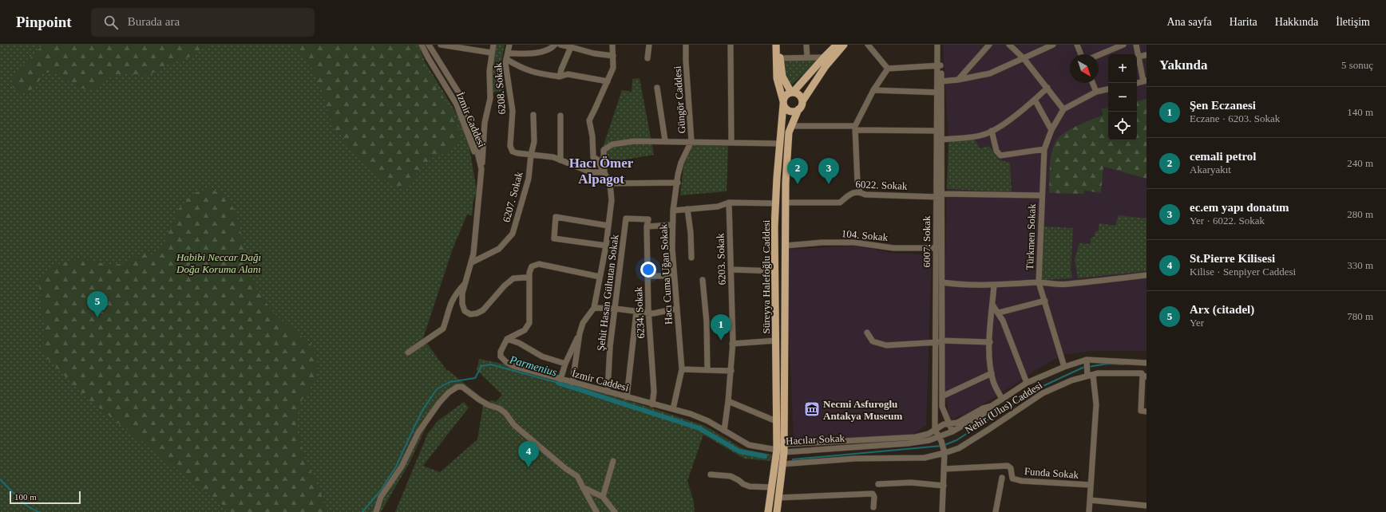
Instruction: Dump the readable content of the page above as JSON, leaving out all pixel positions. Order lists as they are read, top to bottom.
{
  "streets": {
    "main road": ["Süreyya Halefoğlu Caddesi"],
    "street": [
      "6208. Sokak",
      "Güngör Caddesi",
      "İzmir Caddesi",
      "6022. Sokak",
      "6207. Sokak",
      "104. Sokak",
      "Türkmen Sokak",
      "6007. Sokak",
      "6203. Sokak",
      "Hacı Cuma Uğan Sokak",
      "Şehit Hasan Gültutan Sokak",
      "6234. Sokak",
      "Nehir (Ulus) Caddesi",
      "Hacılar Sokak",
      "Funda Sokak"
    ]
  },
  "crossings": [
    ["6208. Sokak", "6207. Sokak"],
    ["Güngör Caddesi", "Hacı Cuma Uğan Sokak"],
    ["Güngör Caddesi", "Süreyya Halefoğlu Caddesi"],
    ["İzmir Caddesi", "6207. Sokak"],
    ["İzmir Caddesi", "6203. Sokak"],
    ["İzmir Caddesi", "Hacı Cuma Uğan Sokak"],
    ["İzmir Caddesi", "Süreyya Halefoğlu Caddesi"],
    ["İzmir Caddesi", "Şehit Hasan Gültutan Sokak"],
    ["İzmir Caddesi", "6234. Sokak"],
    ["İzmir Caddesi", "Hacılar Sokak"],
    ["6022. Sokak", "Türkmen Sokak"],
    ["6022. Sokak", "6007. Sokak"],
    ["6022. Sokak", "Süreyya Halefoğlu Caddesi"],
    ["104. Sokak", "6007. Sokak"],
    ["104. Sokak", "Süreyya Halefoğlu Caddesi"],
    ["Türkmen Sokak", "Hacılar Sokak"],
    ["6007. Sokak", "Nehir (Ulus) Caddesi"],
    ["6007. Sokak", "Hacılar Sokak"],
    ["Süreyya Halefoğlu Caddesi", "Nehir (Ulus) Caddesi"],
    ["Süreyya Halefoğlu Caddesi", "Hacılar Sokak"],
    ["Şehit Hasan Gültutan Sokak", "6234. Sokak"]
  ],
  "districts": ["Hacı Ömer Alpagot"],
  "water": ["Parmenius"],
  "parks": ["Habibi Neccar Dağı Doğa Koruma Alanı"],
  "places": {
    "museum": ["Necmi Asfuroglu Antakya Museum"]
  },
  "scale_bar": "100 m",
  "north": "bottom right",
  "page": {
    "header": "Pinpoint",
    "search": "Burada ara",
    "nav": [
      "Ana sayfa",
      "Harita",
      "Hakkında",
      "İletişim"
    ],
    "heading": ["Yakında", "5 sonuç"],
    "map_buttons": ["+", "−"],
    "list": [
      {
        "mark": "1",
        "name": "Şen Eczanesi",
        "note": "Eczane · 6203. Sokak",
        "value": "140 m"
      },
      {
        "mark": "2",
        "name": "cemali petrol",
        "note": "Akaryakıt",
        "value": "240 m"
      },
      {
        "mark": "3",
        "name": "ec.em yapı donatım",
        "note": "Yer · 6022. Sokak",
        "value": "280 m"
      },
      {
        "mark": "4",
        "name": "St.Pierre Kilisesi",
        "note": "Kilise · Senpiyer Caddesi",
        "value": "330 m"
      },
      {
        "mark": "5",
        "name": "Arx (citadel)",
        "note": "Yer",
        "value": "780 m"
      }
    ],
    "pins": [
      "2",
      "3",
      "5",
      "1",
      "4"
    ],
    "scale": "100 m"
  }
}
